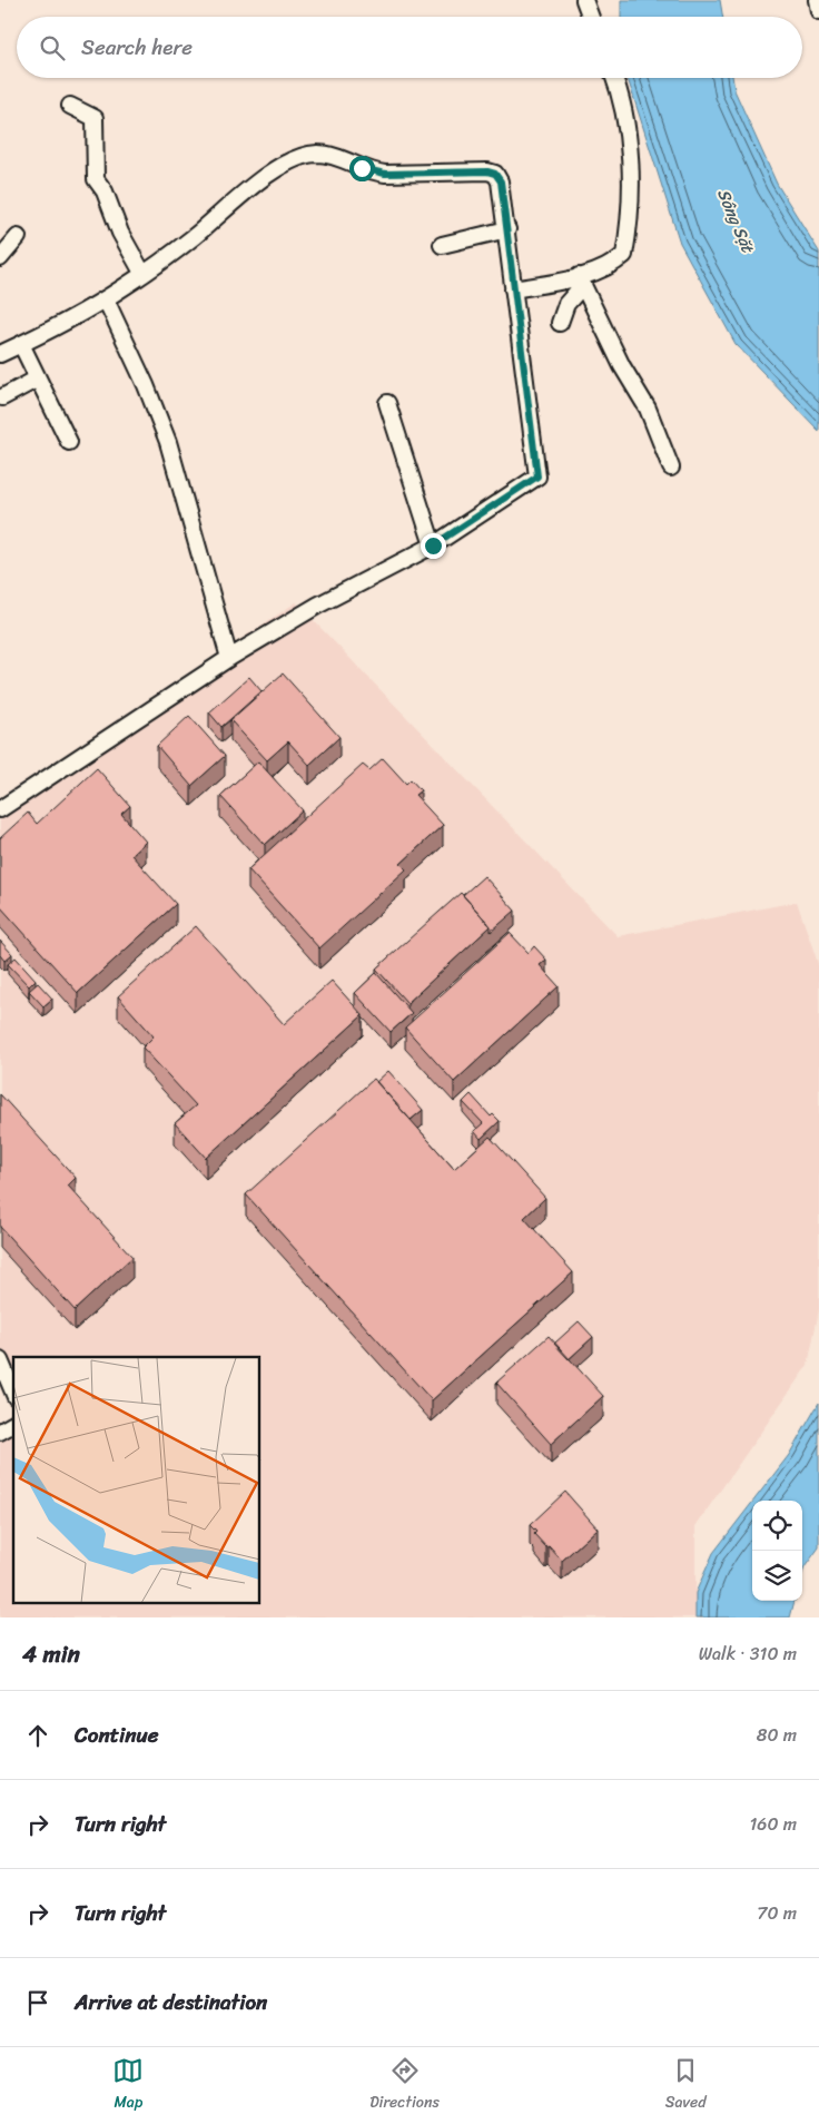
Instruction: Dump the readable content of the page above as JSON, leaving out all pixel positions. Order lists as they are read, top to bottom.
{
  "water": ["Sông Sặt"],
  "page": {
    "search": "Search here",
    "heading": ["4 min", "Walk · 310 m"],
    "list": [
      ["Continue", "80 m"],
      ["Turn right", "160 m"],
      ["Turn right", "70 m"],
      "Arrive at destination"
    ],
    "nav": ["Map", "Directions", "Saved"]
  }
}
